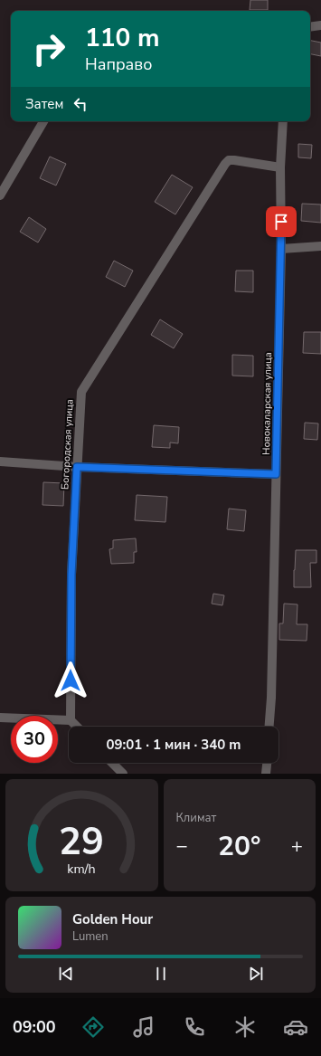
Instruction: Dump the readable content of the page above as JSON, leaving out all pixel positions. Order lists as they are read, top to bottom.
{
  "streets": {
    "street": ["Новокаларская улица", "Богородская улица"]
  },
  "crossings": [
    ["Новокаларская улица", "Богородская улица"]
  ],
  "page": {
    "turn": ["110 m", "Направо"],
    "then": "Затем",
    "limit": "30",
    "trip": "09:01 · 1 мин · 340 m",
    "tile": "Климат",
    "heat": ["−", "20°", "+"],
    "song": ["Golden Hour", "Lumen"],
    "tabs": "09:00",
    "gauge": ["29", "km/h"]
  }
}
